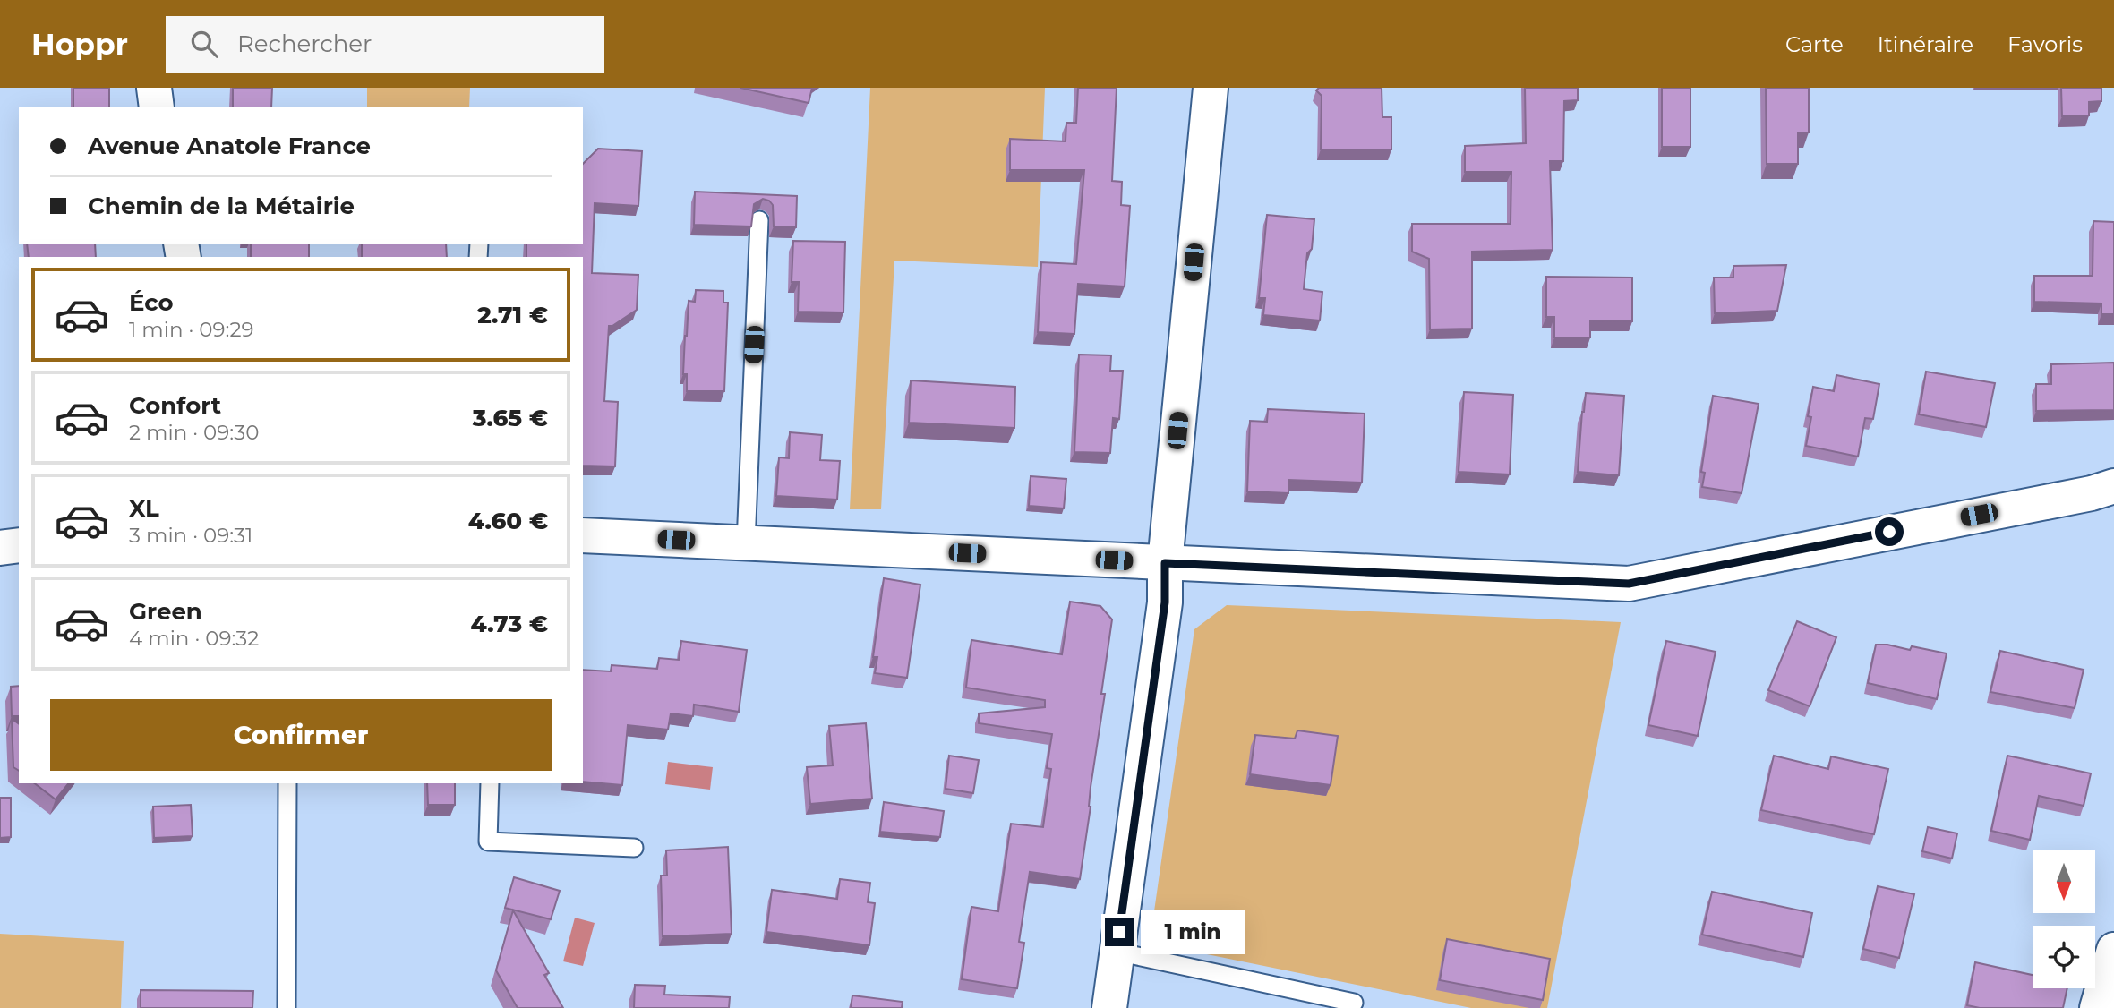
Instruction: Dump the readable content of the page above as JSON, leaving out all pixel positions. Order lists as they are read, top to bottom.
{
  "north": "bottom",
  "page": {
    "header": "Hoppr",
    "search": "Rechercher",
    "nav": ["Carte", "Itinéraire", "Favoris"],
    "banner": ["Avenue Anatole France", "Chemin de la Métairie"],
    "list": [
      {
        "name": "Éco",
        "note": "1 min · 09:29",
        "value": "2.71 €"
      },
      {
        "name": "Confort",
        "note": "2 min · 09:30",
        "value": "3.65 €"
      },
      {
        "name": "XL",
        "note": "3 min · 09:31",
        "value": "4.60 €"
      },
      {
        "name": "Green",
        "note": "4 min · 09:32",
        "value": "4.73 €"
      }
    ],
    "buttons": "Confirmer",
    "bubble": "1 min"
  }
}
